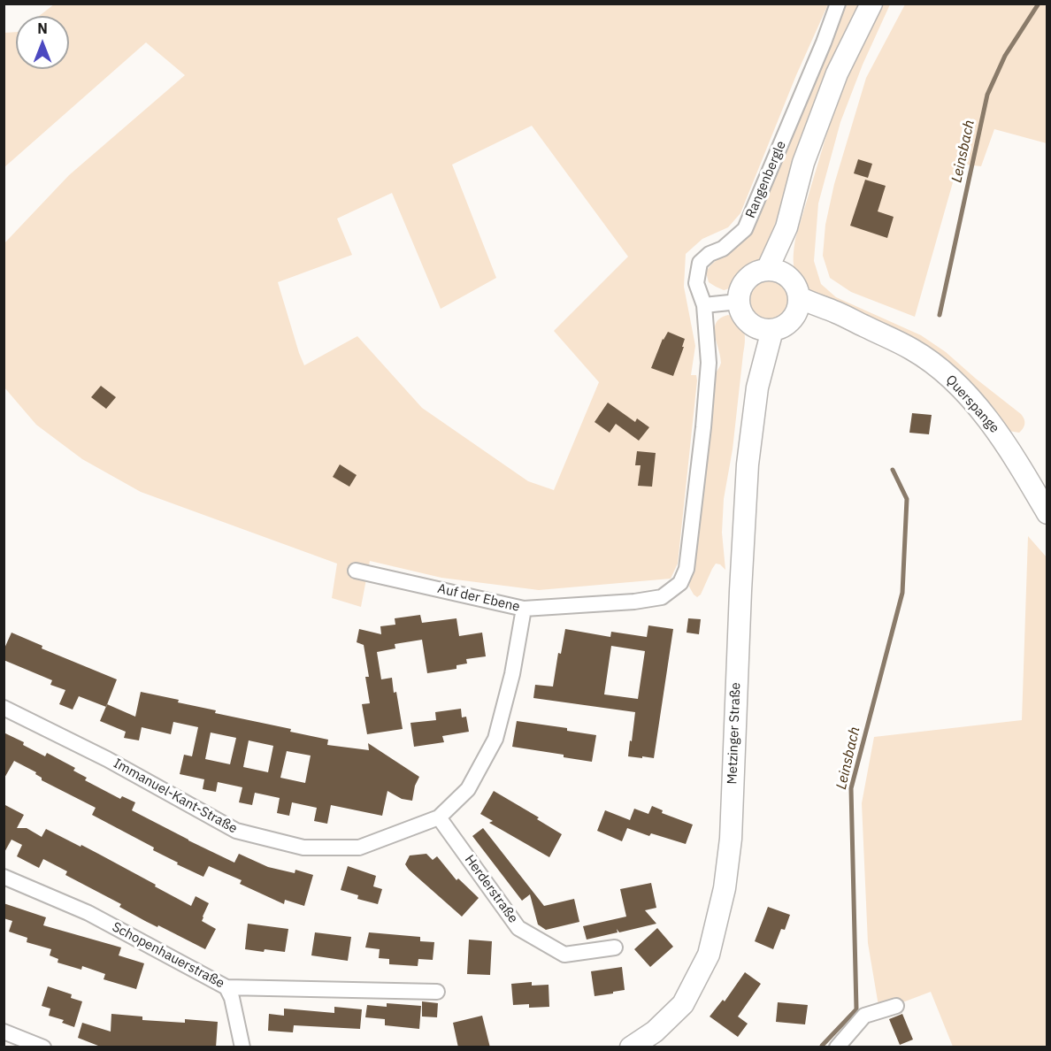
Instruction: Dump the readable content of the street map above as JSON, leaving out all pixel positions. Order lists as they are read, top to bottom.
{
  "streets": {
    "main road": ["Querspange", "Metzinger Straße"],
    "street": [
      "Rangenbergle",
      "Auf der Ebene",
      "Immanuel-Kant-Straße",
      "Herderstraße",
      "Schopenhauerstraße"
    ]
  },
  "crossings": [
    ["Rangenbergle", "Auf der Ebene"],
    ["Querspange", "Metzinger Straße"],
    ["Auf der Ebene", "Immanuel-Kant-Straße"],
    ["Immanuel-Kant-Straße", "Herderstraße"]
  ],
  "water": ["Leinsbach"],
  "north": "top"
}
